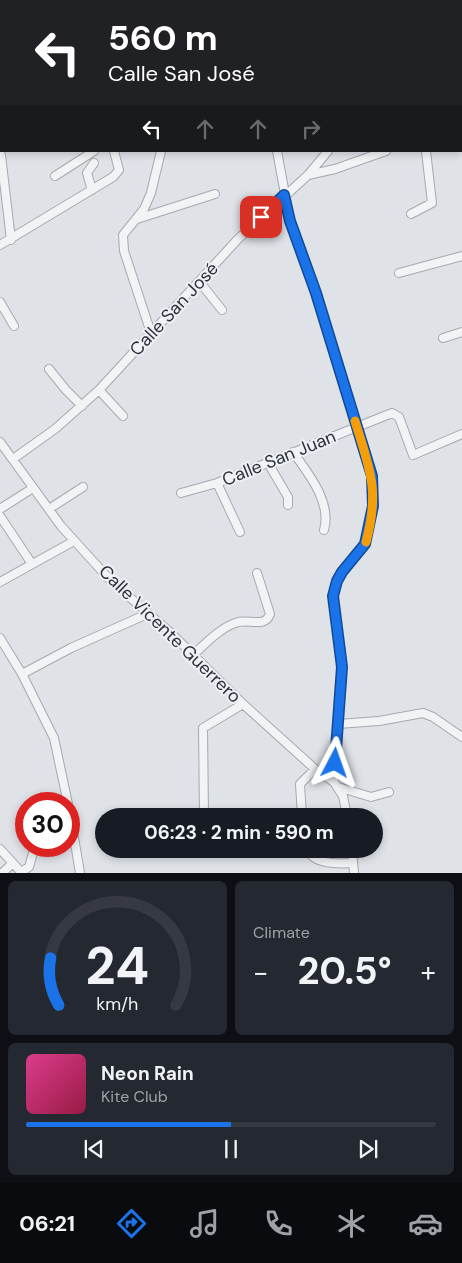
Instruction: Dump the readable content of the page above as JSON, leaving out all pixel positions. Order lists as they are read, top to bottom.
{
  "streets": {
    "street": ["Calle San José", "Calle San Juan", "Calle Vicente Guerrero"]
  },
  "crossings": [
    ["Calle San José", "Calle Vicente Guerrero"]
  ],
  "page": {
    "turn": ["560 m", "Calle San José"],
    "limit": "30",
    "trip": "06:23 · 2 min · 590 m",
    "tile": "Climate",
    "heat": ["−", "20.5°", "+"],
    "song": ["Neon Rain", "Kite Club"],
    "tabs": "06:21",
    "gauge": ["24", "km/h"]
  }
}
